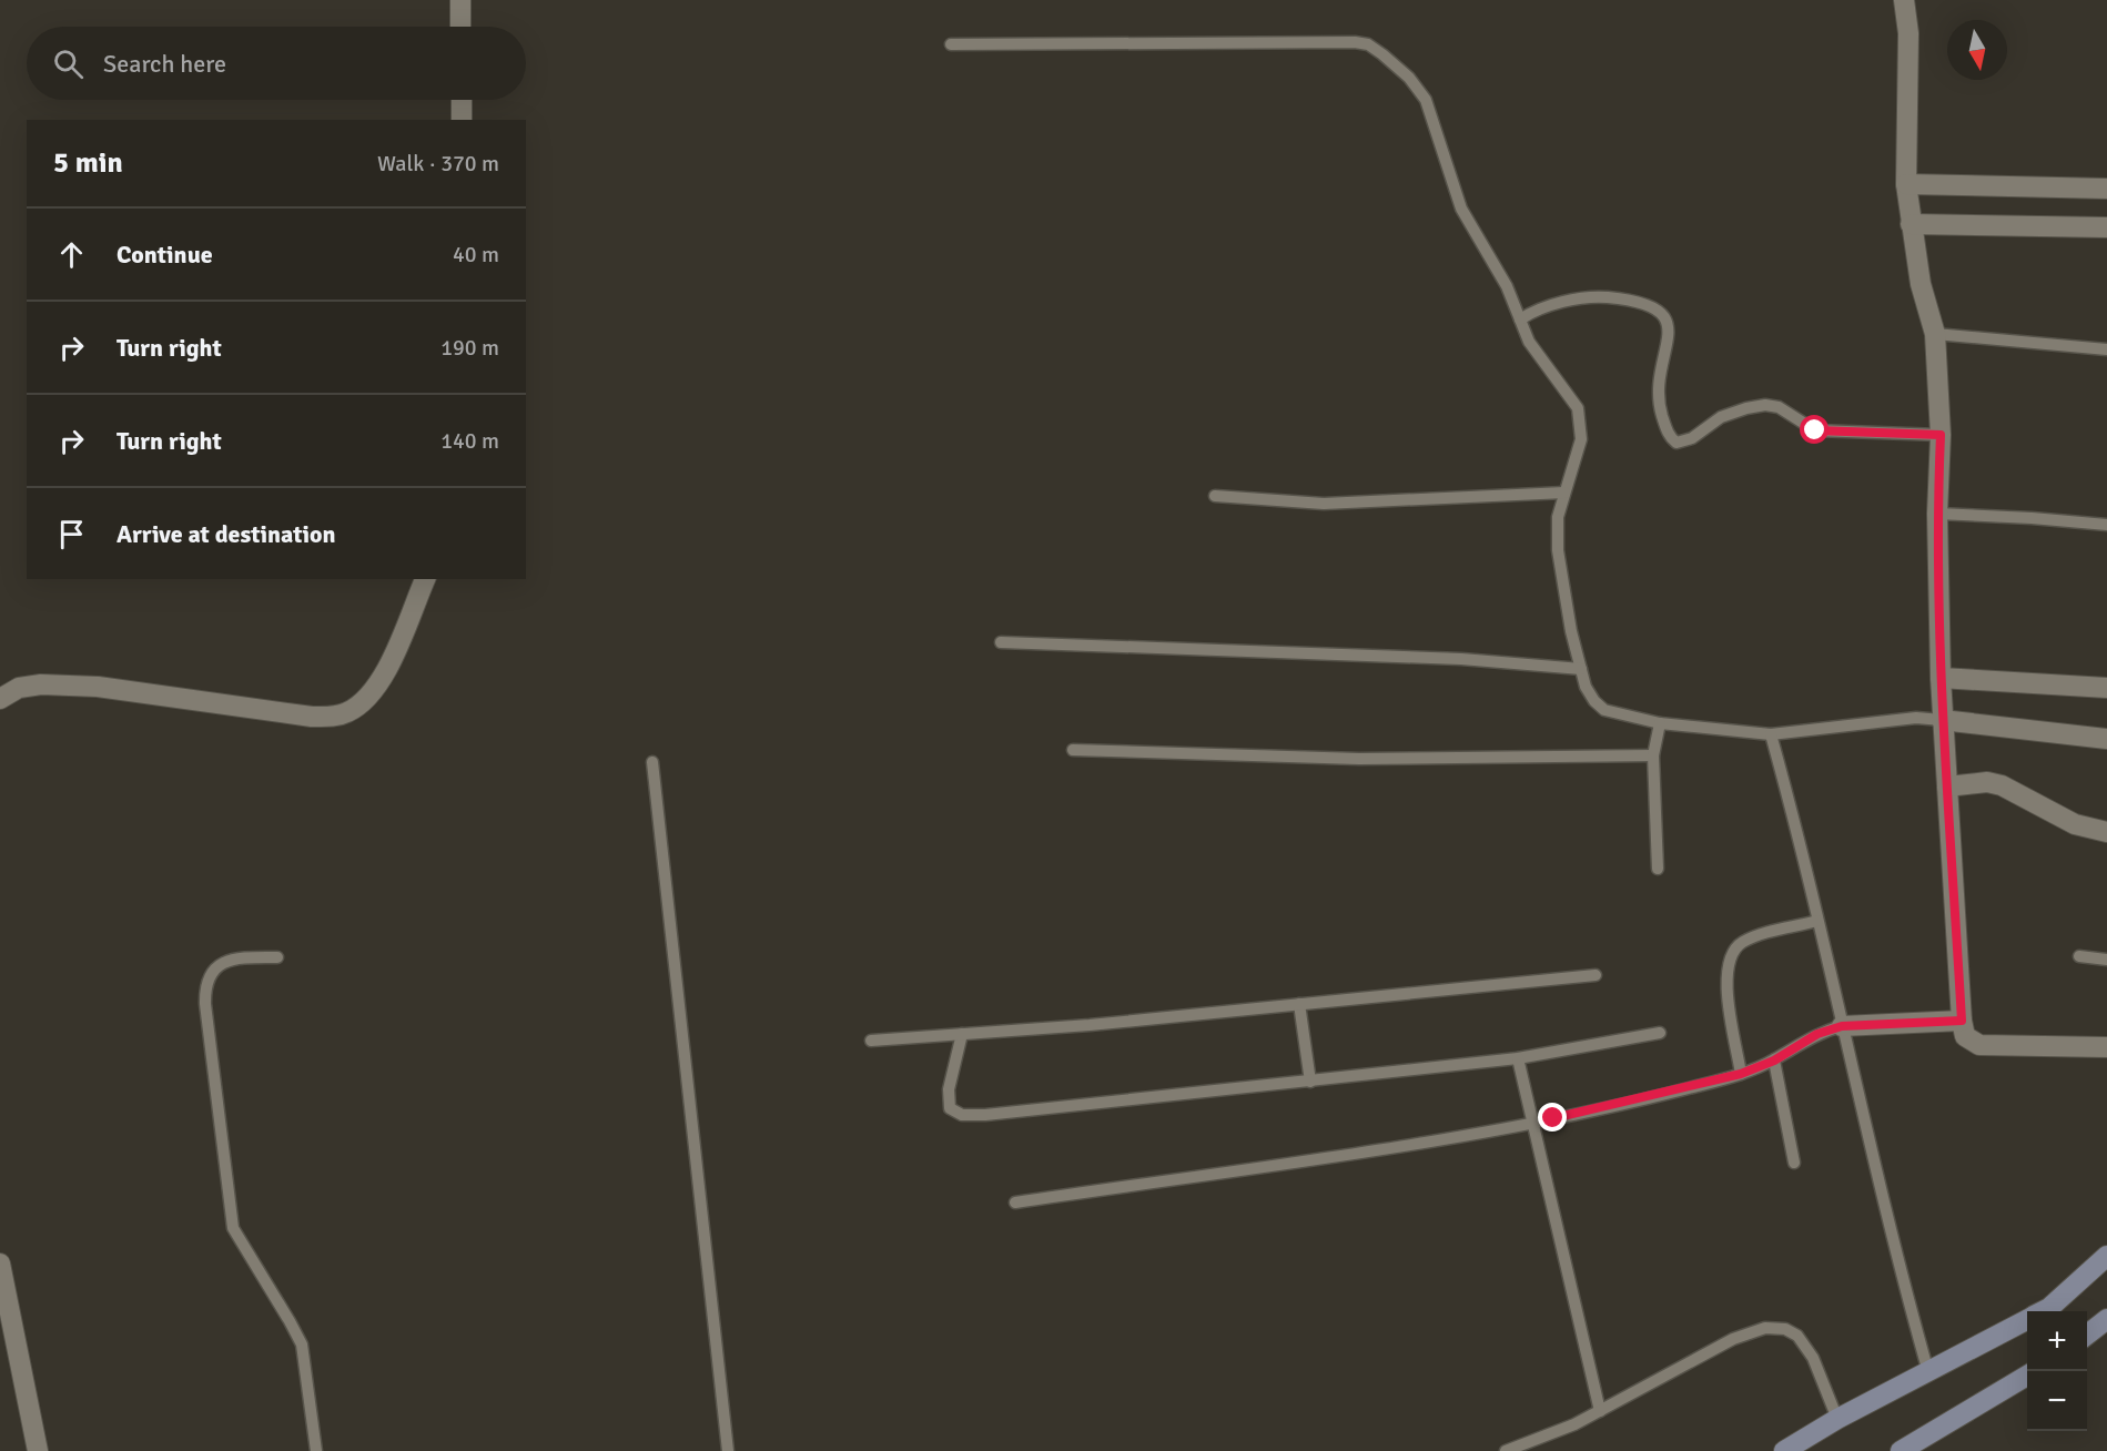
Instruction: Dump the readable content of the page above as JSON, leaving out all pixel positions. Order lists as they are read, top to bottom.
{
  "north": "bottom",
  "page": {
    "search": "Search here",
    "heading": ["5 min", "Walk · 370 m"],
    "list": [
      ["Continue", "40 m"],
      ["Turn right", "190 m"],
      ["Turn right", "140 m"],
      "Arrive at destination"
    ],
    "map_buttons": ["+", "−"]
  }
}
